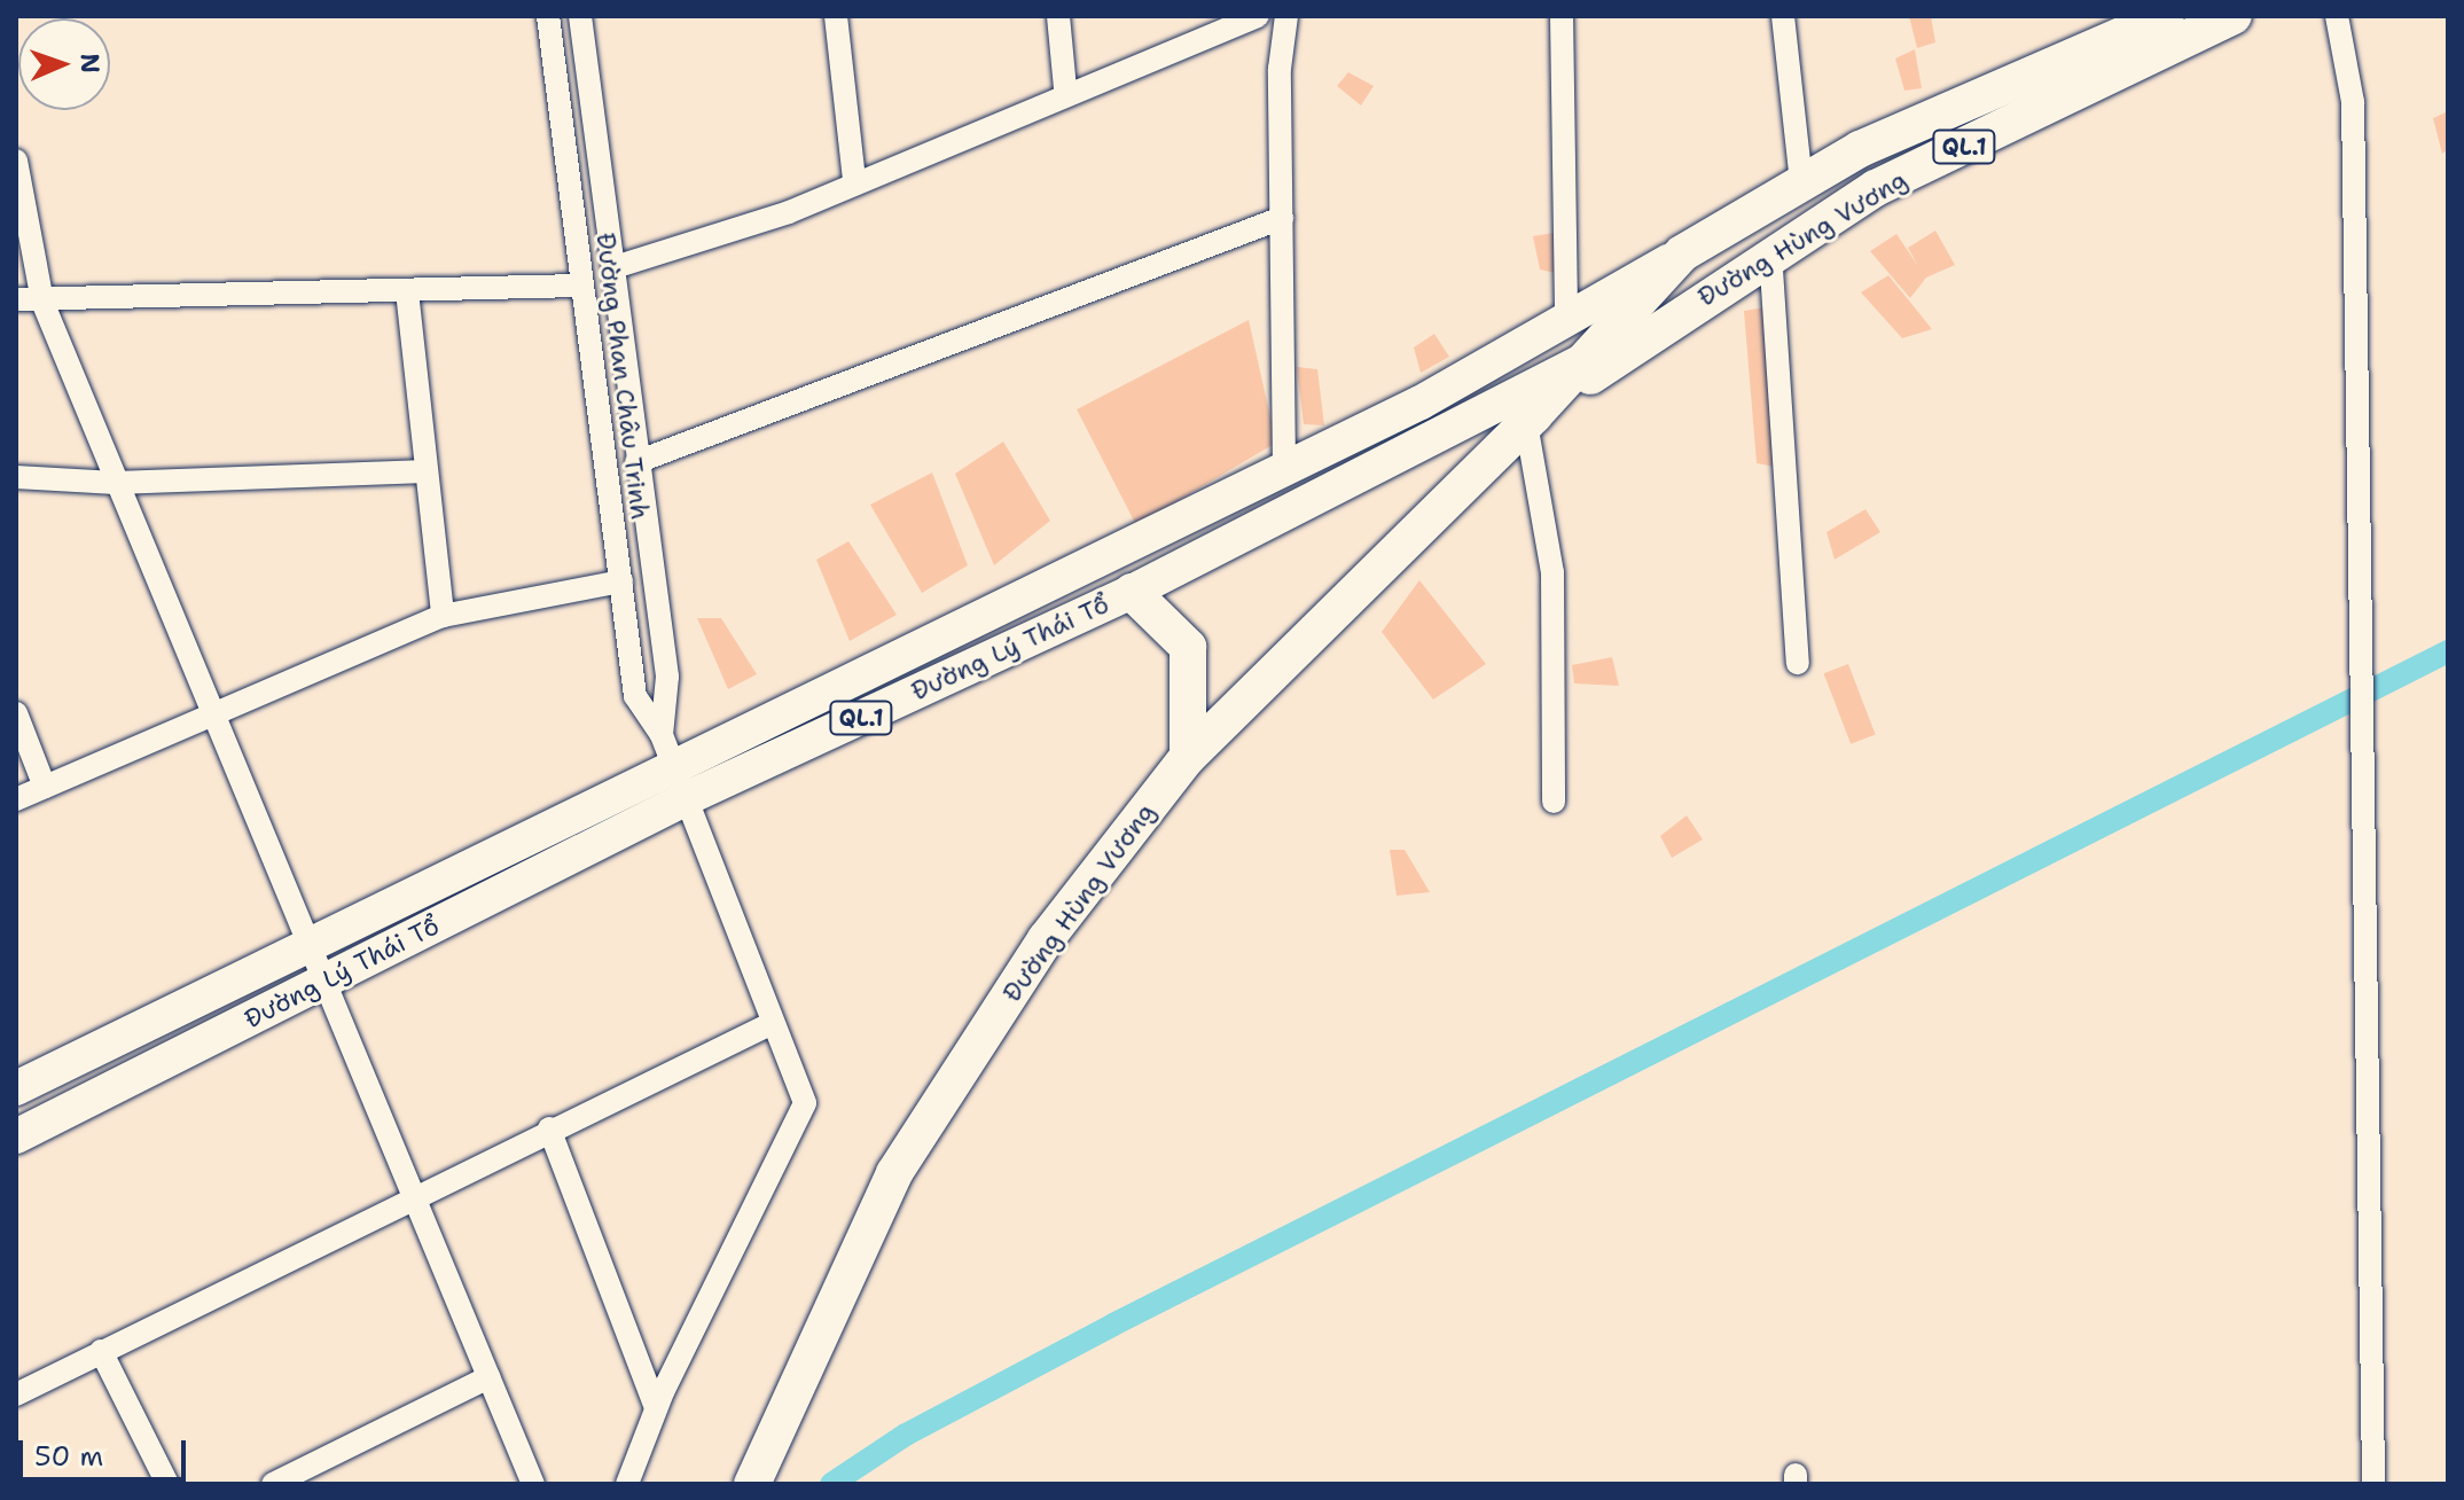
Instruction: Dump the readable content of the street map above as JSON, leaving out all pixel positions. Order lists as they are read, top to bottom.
{
  "streets": {
    "highway": ["QL.1", "Đường Hùng Vương"],
    "main road": ["Đường Lý Thái Tổ"],
    "street": ["Đường Phan Châu Trinh"]
  },
  "crossings": [
    ["Đường Hùng Vương", "Đường Lý Thái Tổ"],
    ["Đường Phan Châu Trinh", "Đường Lý Thái Tổ"]
  ],
  "scale_bar": "50 m",
  "north": "right"
}
